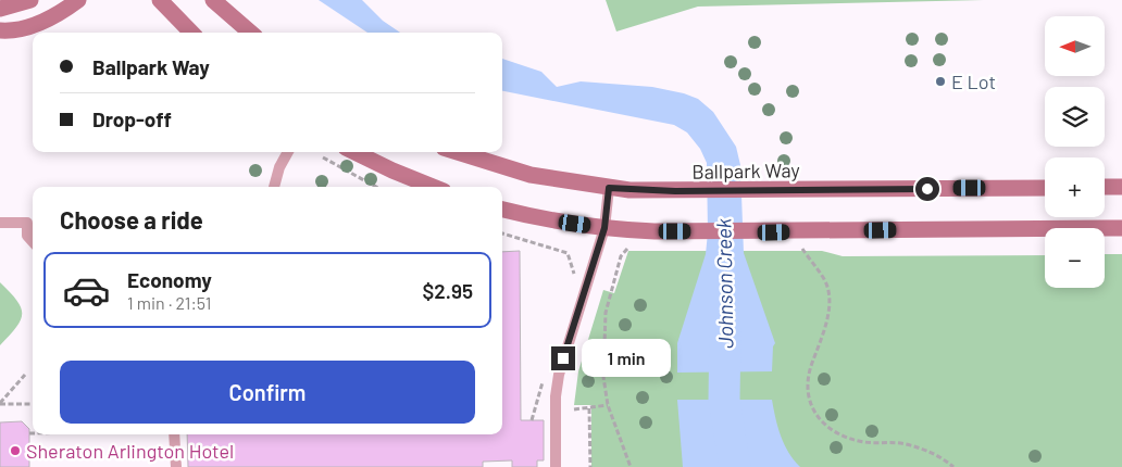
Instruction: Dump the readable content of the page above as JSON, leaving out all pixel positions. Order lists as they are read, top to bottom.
{
  "streets": {
    "main road": ["Ballpark Way"]
  },
  "water": ["Johnson Creek"],
  "places": ["E Lot", "Sheraton Arlington Hotel"],
  "north": "left",
  "page": {
    "map_buttons": ["+", "−"],
    "banner": ["Ballpark Way", "Drop-off"],
    "heading": "Choose a ride",
    "list": [
      {
        "name": "Economy",
        "note": "1 min · 21:51",
        "value": "$2.95"
      }
    ],
    "bubble": "1 min",
    "buttons": "Confirm"
  }
}
